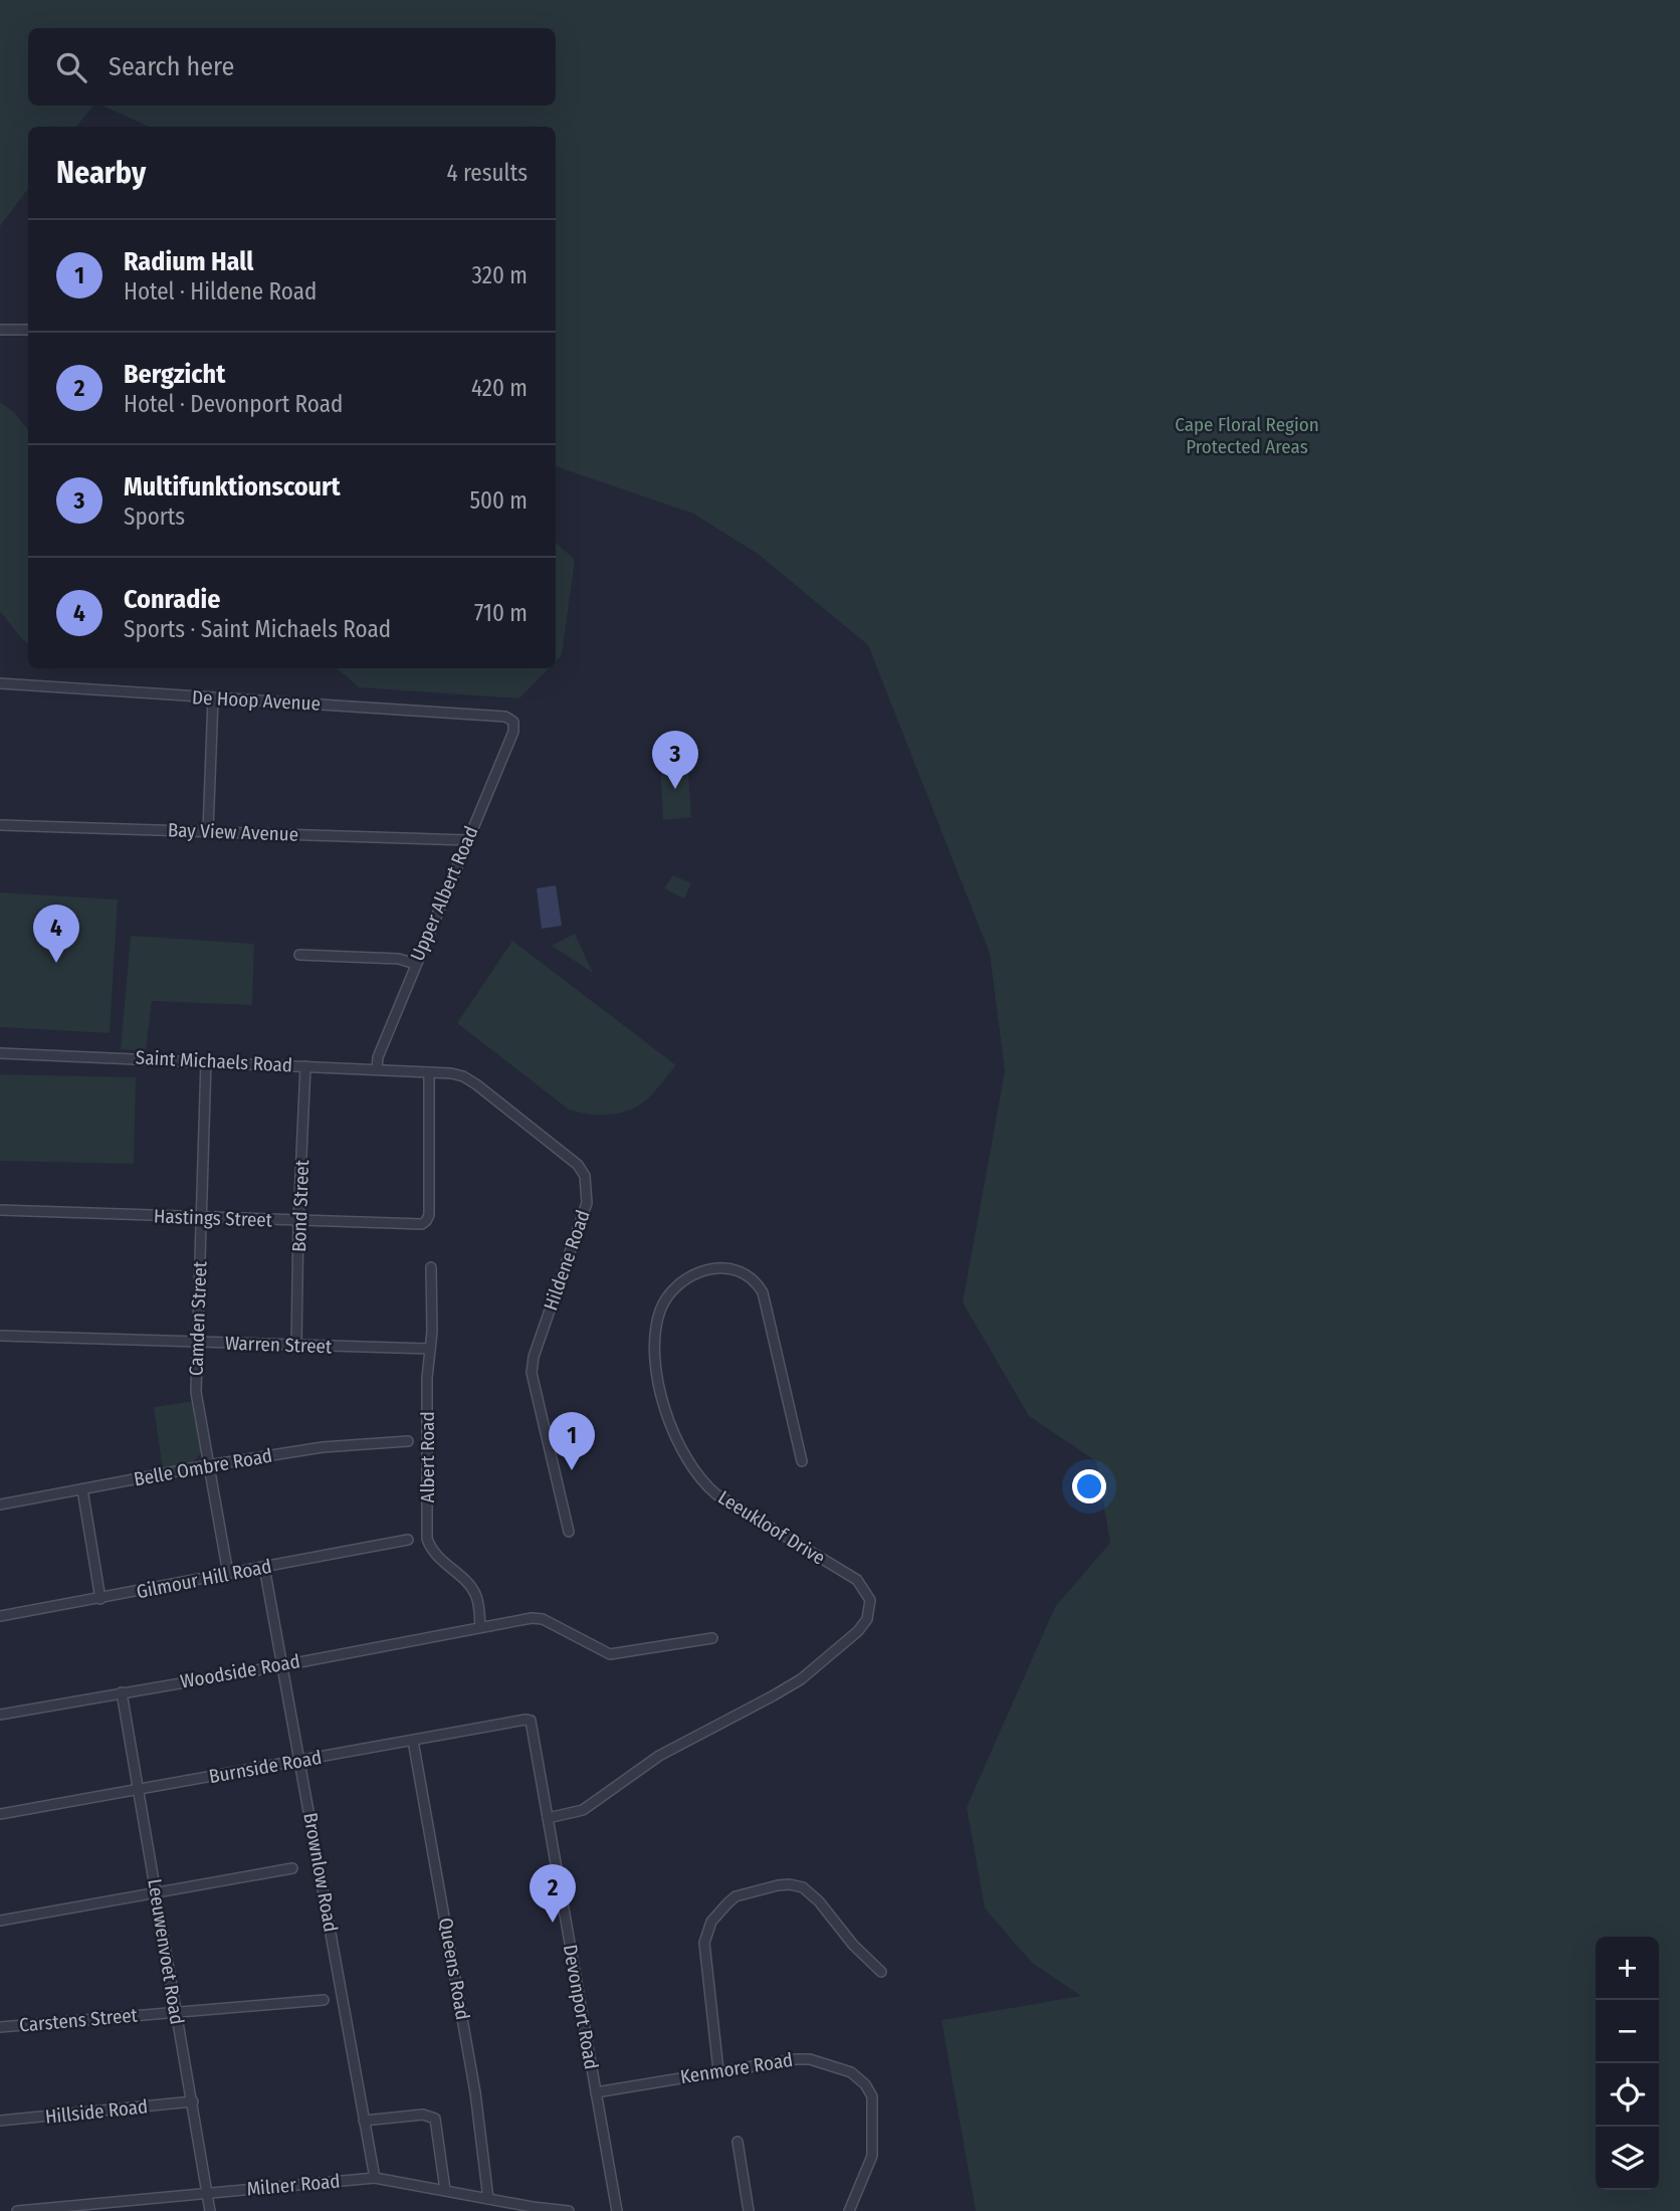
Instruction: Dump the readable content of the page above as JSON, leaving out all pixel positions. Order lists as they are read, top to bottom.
{
  "streets": {
    "street": [
      "De Hoop Avenue",
      "Bay View Avenue",
      "Upper Albert Road",
      "Saint Michaels Road",
      "Bond Street",
      "Hastings Street",
      "Hildene Road",
      "Camden Street",
      "Warren Street",
      "Albert Road",
      "Belle Ombre Road",
      "Leeukloof Drive",
      "Gilmour Hill Road",
      "Woodside Road",
      "Burnside Road",
      "Brownlow Road",
      "Leeuwenvoet Road",
      "Queens Road",
      "Devonport Road",
      "Carstens Street",
      "Kenmore Road",
      "Hillside Road",
      "Milner Road"
    ]
  },
  "crossings": [
    ["De Hoop Avenue", "Upper Albert Road"],
    ["Bay View Avenue", "Upper Albert Road"],
    ["Upper Albert Road", "Saint Michaels Road"],
    ["Saint Michaels Road", "Bond Street"],
    ["Saint Michaels Road", "Hastings Street"],
    ["Saint Michaels Road", "Hildene Road"],
    ["Saint Michaels Road", "Camden Street"],
    ["Bond Street", "Hastings Street"],
    ["Bond Street", "Warren Street"],
    ["Hastings Street", "Hildene Road"],
    ["Hastings Street", "Camden Street"],
    ["Camden Street", "Warren Street"],
    ["Camden Street", "Belle Ombre Road"],
    ["Camden Street", "Gilmour Hill Road"],
    ["Warren Street", "Albert Road"],
    ["Albert Road", "Woodside Road"],
    ["Leeukloof Drive", "Devonport Road"],
    ["Gilmour Hill Road", "Brownlow Road"],
    ["Woodside Road", "Brownlow Road"],
    ["Woodside Road", "Leeuwenvoet Road"],
    ["Burnside Road", "Brownlow Road"],
    ["Burnside Road", "Leeuwenvoet Road"],
    ["Burnside Road", "Queens Road"],
    ["Burnside Road", "Devonport Road"],
    ["Brownlow Road", "Milner Road"],
    ["Leeuwenvoet Road", "Carstens Street"],
    ["Leeuwenvoet Road", "Hillside Road"],
    ["Leeuwenvoet Road", "Milner Road"],
    ["Queens Road", "Milner Road"],
    ["Devonport Road", "Kenmore Road"]
  ],
  "parks": ["Cape Floral Region Protected Areas"],
  "page": {
    "search": "Search here",
    "heading": ["Nearby", "4 results"],
    "list": [
      {
        "mark": "1",
        "name": "Radium Hall",
        "note": "Hotel · Hildene Road",
        "value": "320 m"
      },
      {
        "mark": "2",
        "name": "Bergzicht",
        "note": "Hotel · Devonport Road",
        "value": "420 m"
      },
      {
        "mark": "3",
        "name": "Multifunktionscourt",
        "note": "Sports",
        "value": "500 m"
      },
      {
        "mark": "4",
        "name": "Conradie",
        "note": "Sports · Saint Michaels Road",
        "value": "710 m"
      }
    ],
    "pins": [
      "3",
      "4",
      "1",
      "2"
    ],
    "map_buttons": ["+", "−"]
  }
}
